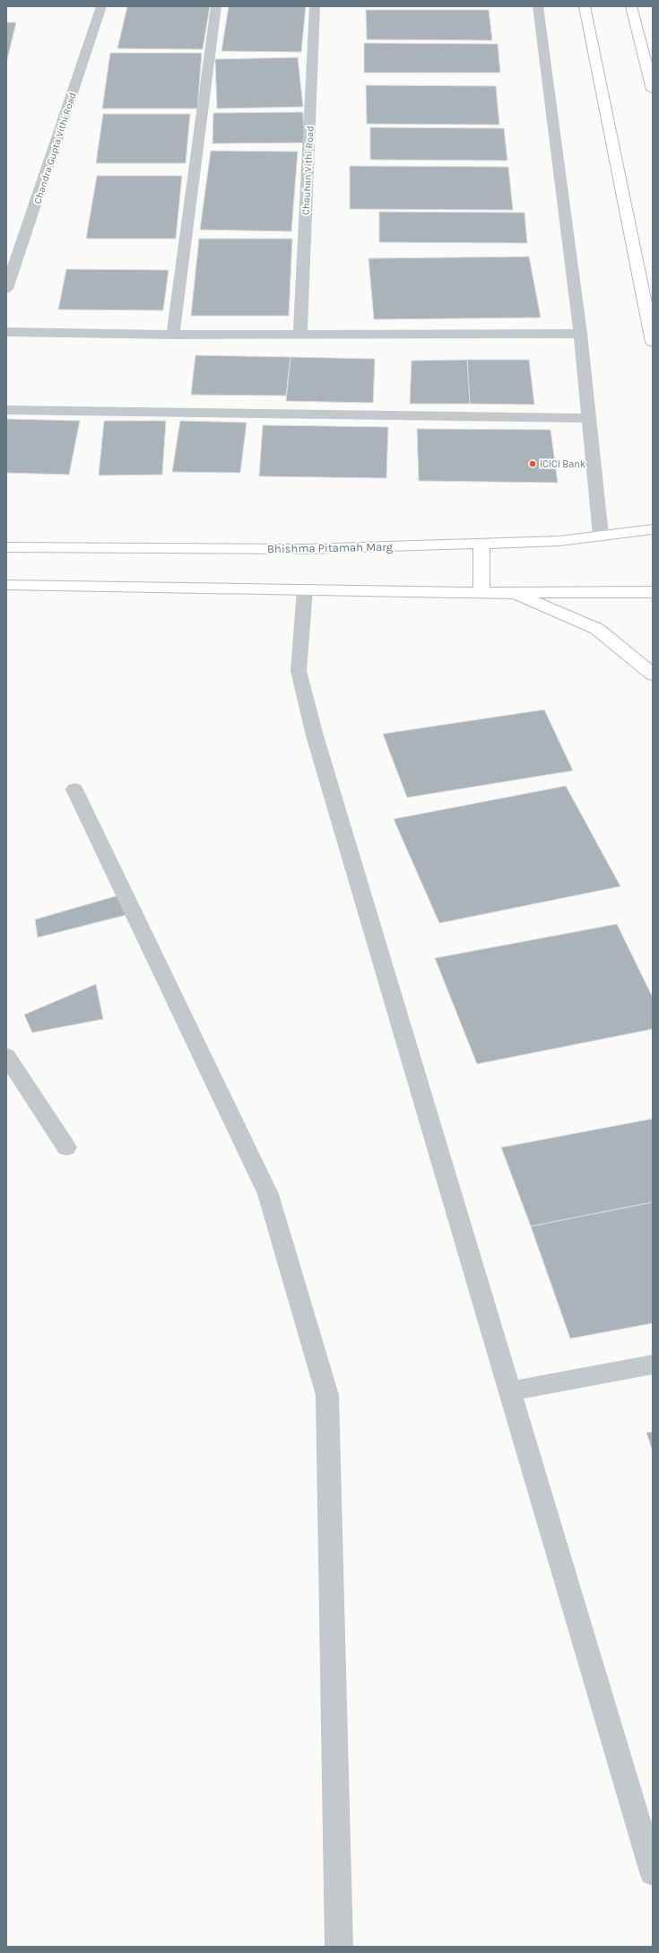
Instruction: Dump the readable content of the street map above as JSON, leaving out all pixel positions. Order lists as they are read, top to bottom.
{
  "streets": {
    "main road": ["Bhishma Pitamah Marg"],
    "street": ["Chandra Gupta Vithi Road", "Chauhan Vithi Road"]
  },
  "places": ["ICICI Bank"]
}
